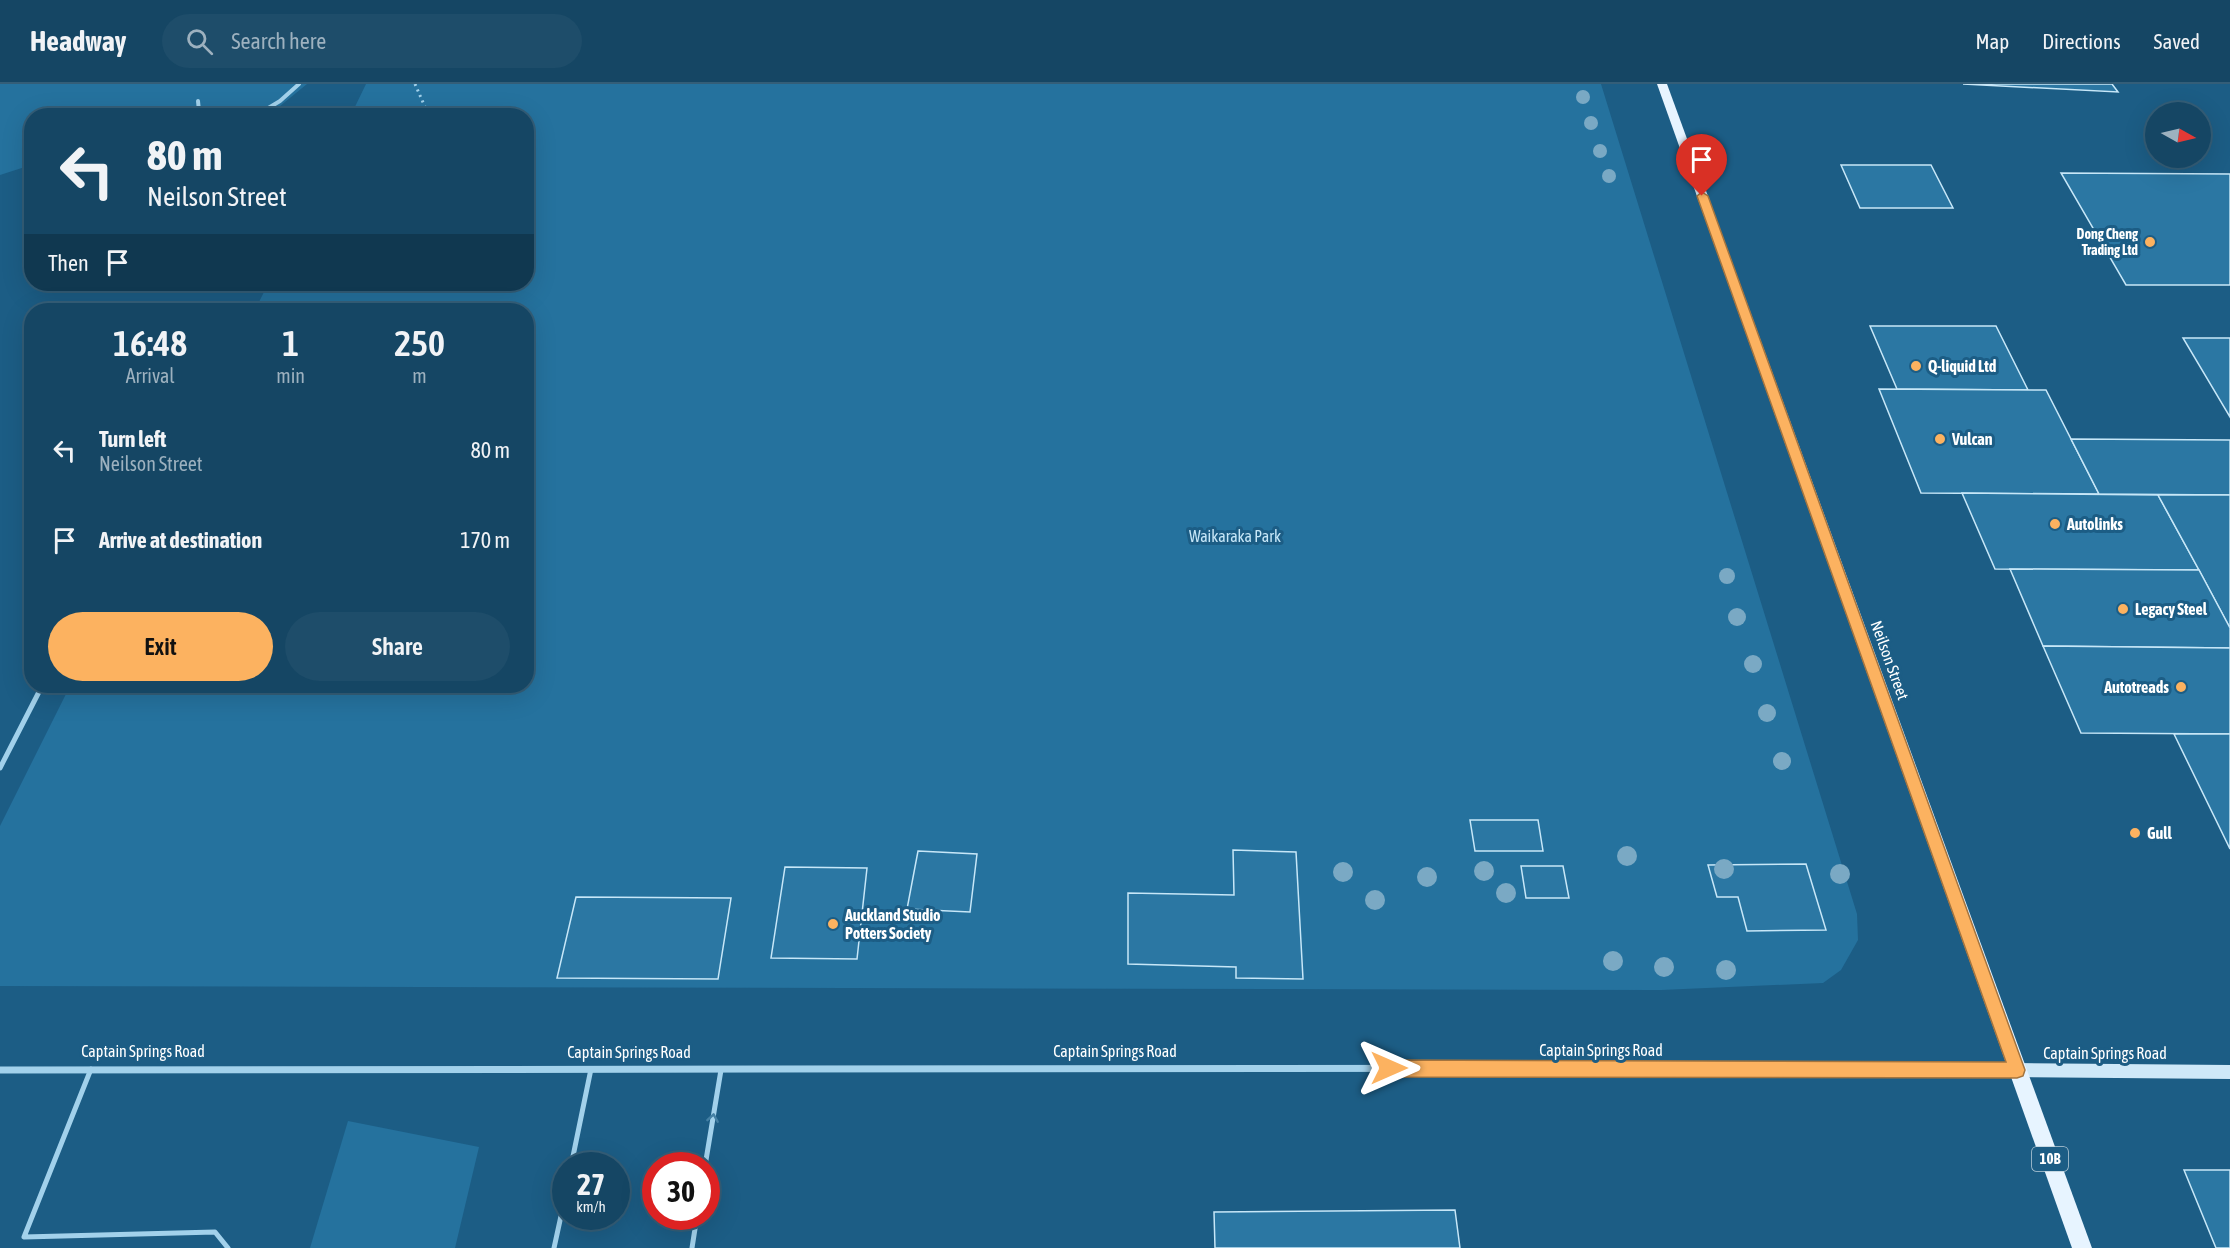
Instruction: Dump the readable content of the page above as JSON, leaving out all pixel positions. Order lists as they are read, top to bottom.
{
  "streets": {
    "main road": ["Neilson Street", "10B"],
    "street": ["Captain Springs Road"]
  },
  "crossings": [
    ["Neilson Street", "Captain Springs Road"]
  ],
  "parks": ["Waikaraka Park"],
  "places": [
    "Dong Cheng Trading Ltd",
    "Q-liquid Ltd",
    "Vulcan",
    "Autolinks",
    "Legacy Steel",
    "Autotreads",
    "Gull",
    "Auckland Studio Potters Society"
  ],
  "north": "right",
  "page": {
    "header": "Headway",
    "search": "Search here",
    "nav": ["Map", "Directions", "Saved"],
    "turn": ["80 m", "Neilson Street"],
    "then": "Then",
    "eta": [
      "16:48",
      "Arrival",
      "1",
      "min",
      "250",
      "m"
    ],
    "list": [
      {
        "name": "Turn left",
        "note": "Neilson Street",
        "value": "80 m"
      },
      {
        "name": "Arrive at destination",
        "value": "170 m"
      }
    ],
    "buttons": ["Exit", "Share"],
    "speed": "27 km/h",
    "limit": "30"
  }
}
